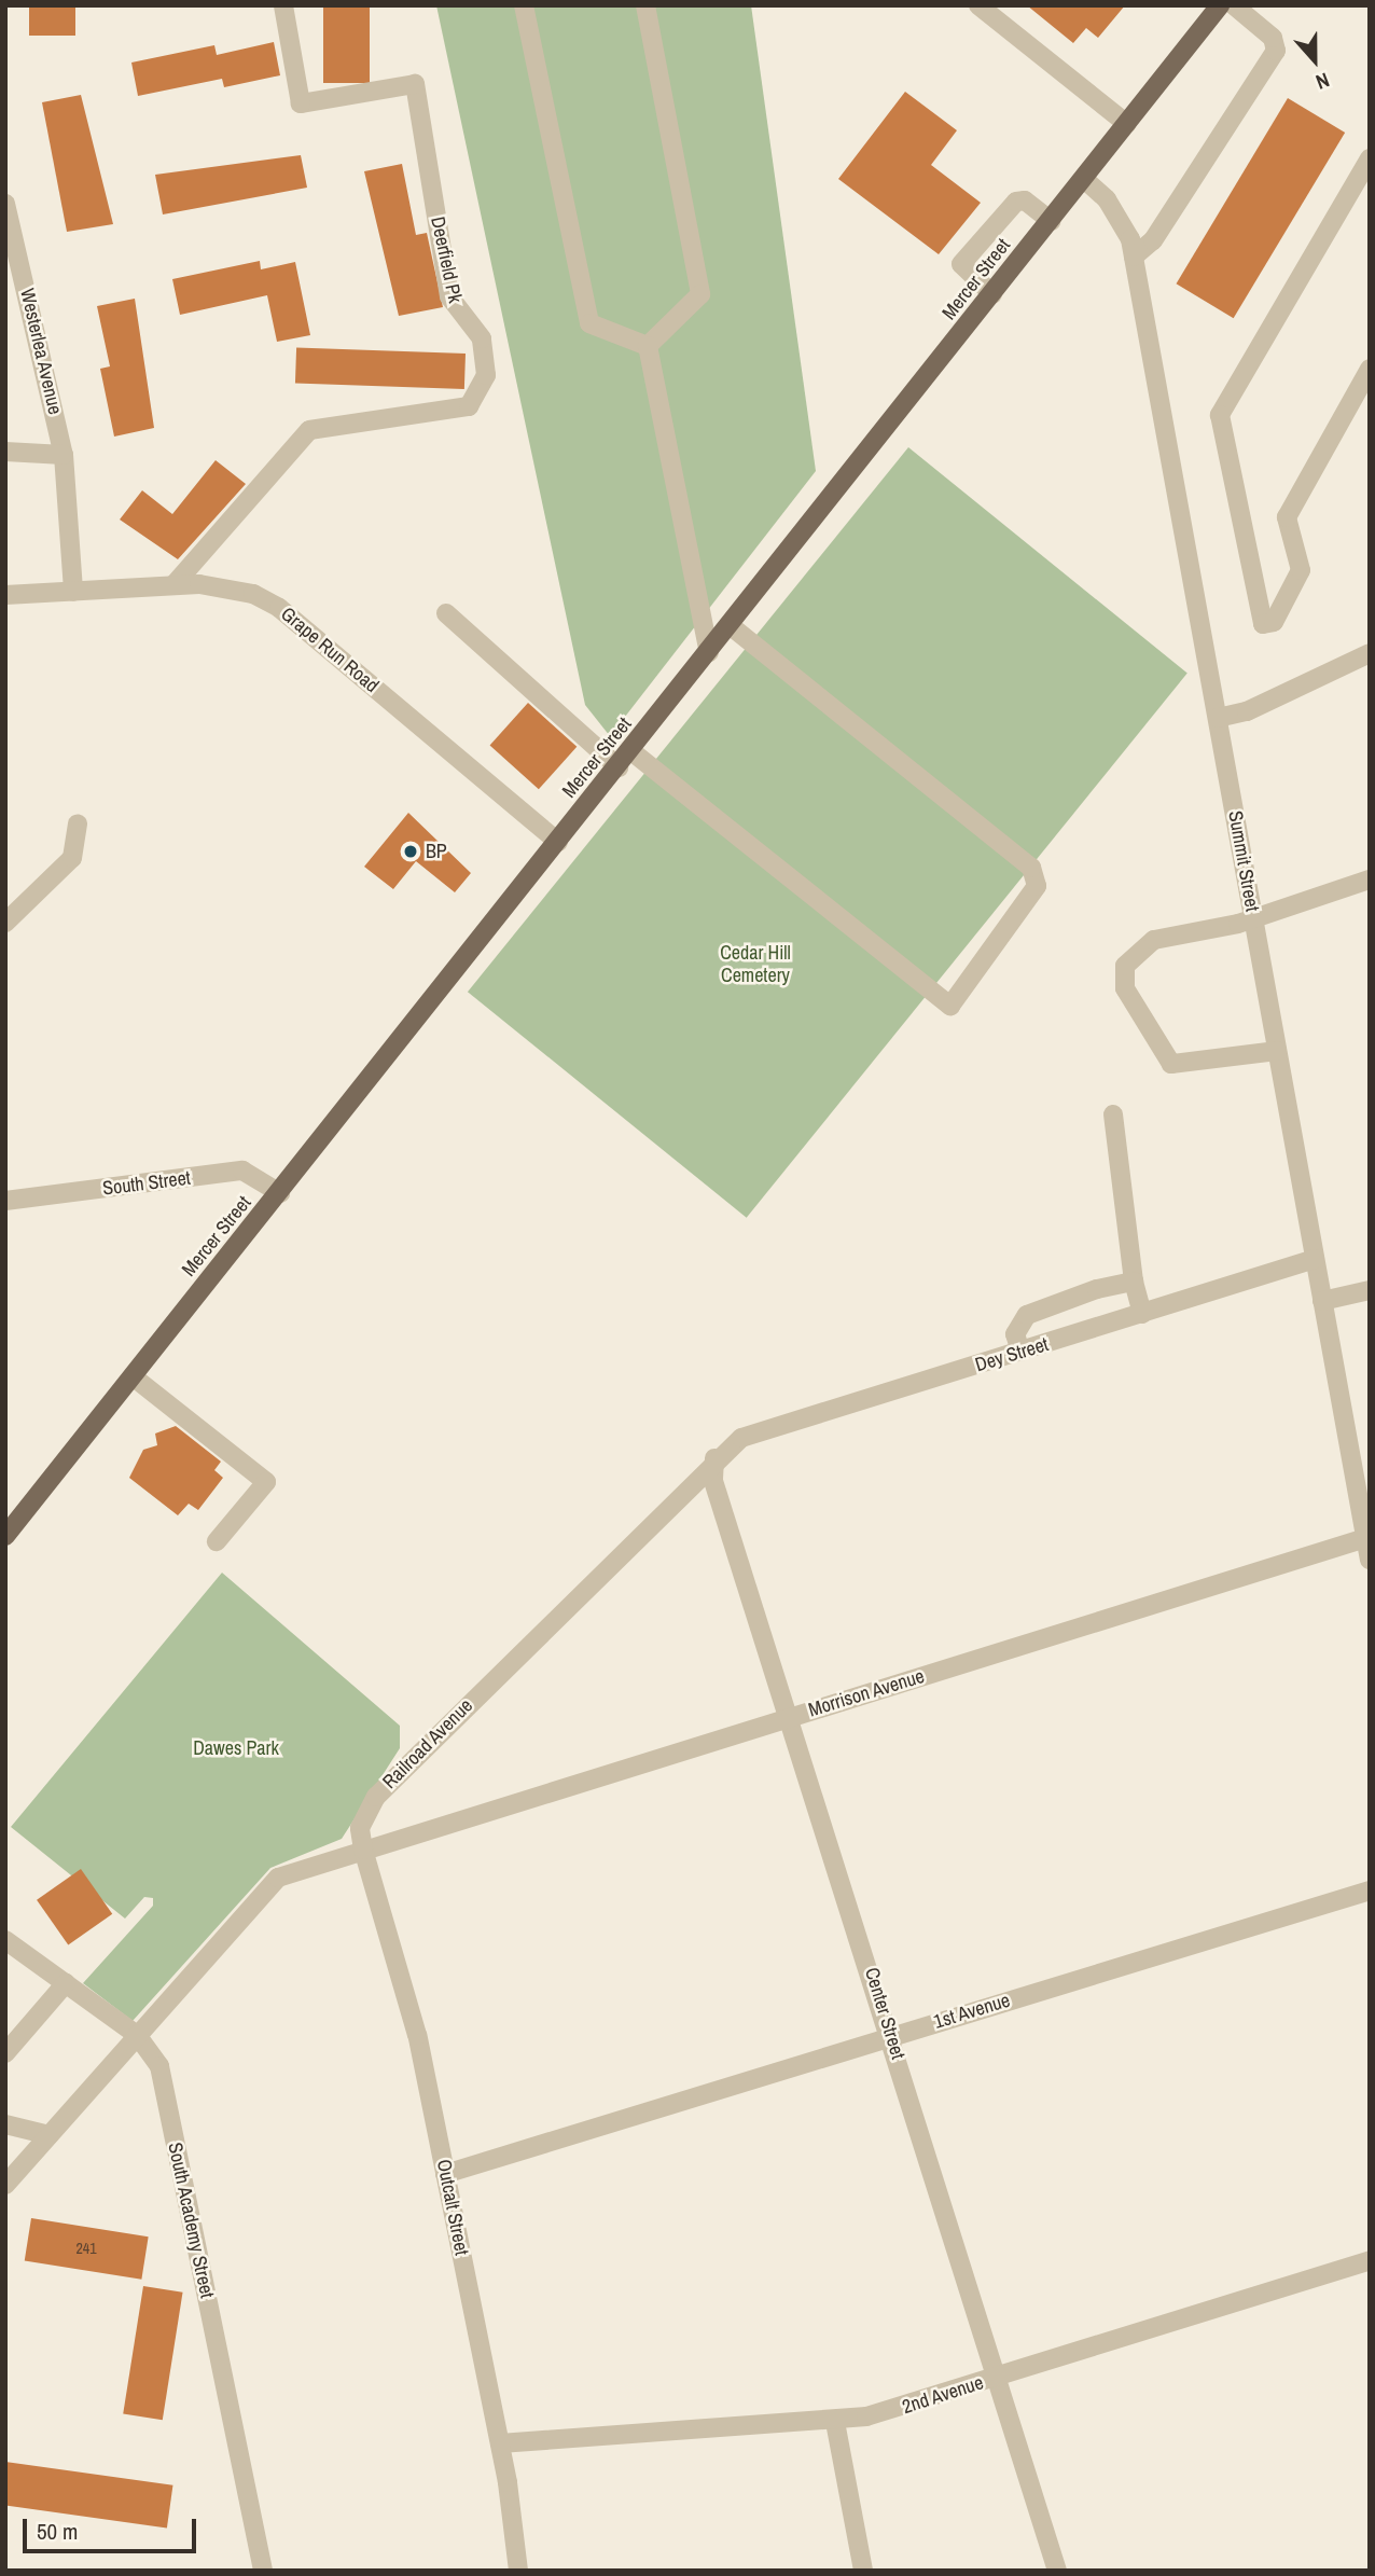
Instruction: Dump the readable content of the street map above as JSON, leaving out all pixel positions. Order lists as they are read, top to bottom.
{
  "streets": {
    "main road": ["Mercer Street"],
    "street": [
      "Deerfield Pk",
      "Westerlea Avenue",
      "Grape Run Road",
      "Summit Street",
      "South Street",
      "Dey Street",
      "Morrison Avenue",
      "Railroad Avenue",
      "1st Avenue",
      "Center Street",
      "Outcalt Street",
      "South Academy Street",
      "2nd Avenue"
    ]
  },
  "crossings": [
    ["Deerfield Pk", "Grape Run Road"],
    ["Mercer Street", "Grape Run Road"],
    ["Mercer Street", "Summit Street"],
    ["Mercer Street", "South Street"],
    ["Westerlea Avenue", "Grape Run Road"],
    ["Summit Street", "Dey Street"],
    ["Summit Street", "Morrison Avenue"],
    ["Dey Street", "Railroad Avenue"],
    ["Dey Street", "Center Street"],
    ["Morrison Avenue", "Railroad Avenue"],
    ["Morrison Avenue", "Center Street"],
    ["Morrison Avenue", "Outcalt Street"],
    ["Railroad Avenue", "Center Street"],
    ["Railroad Avenue", "Outcalt Street"],
    ["1st Avenue", "Center Street"],
    ["1st Avenue", "Outcalt Street"],
    ["Center Street", "2nd Avenue"],
    ["Outcalt Street", "2nd Avenue"]
  ],
  "parks": ["Cedar Hill Cemetery", "Dawes Park"],
  "places": ["BP"],
  "house_numbers": ["241"],
  "scale_bar": "50 m",
  "north": "bottom"
}
